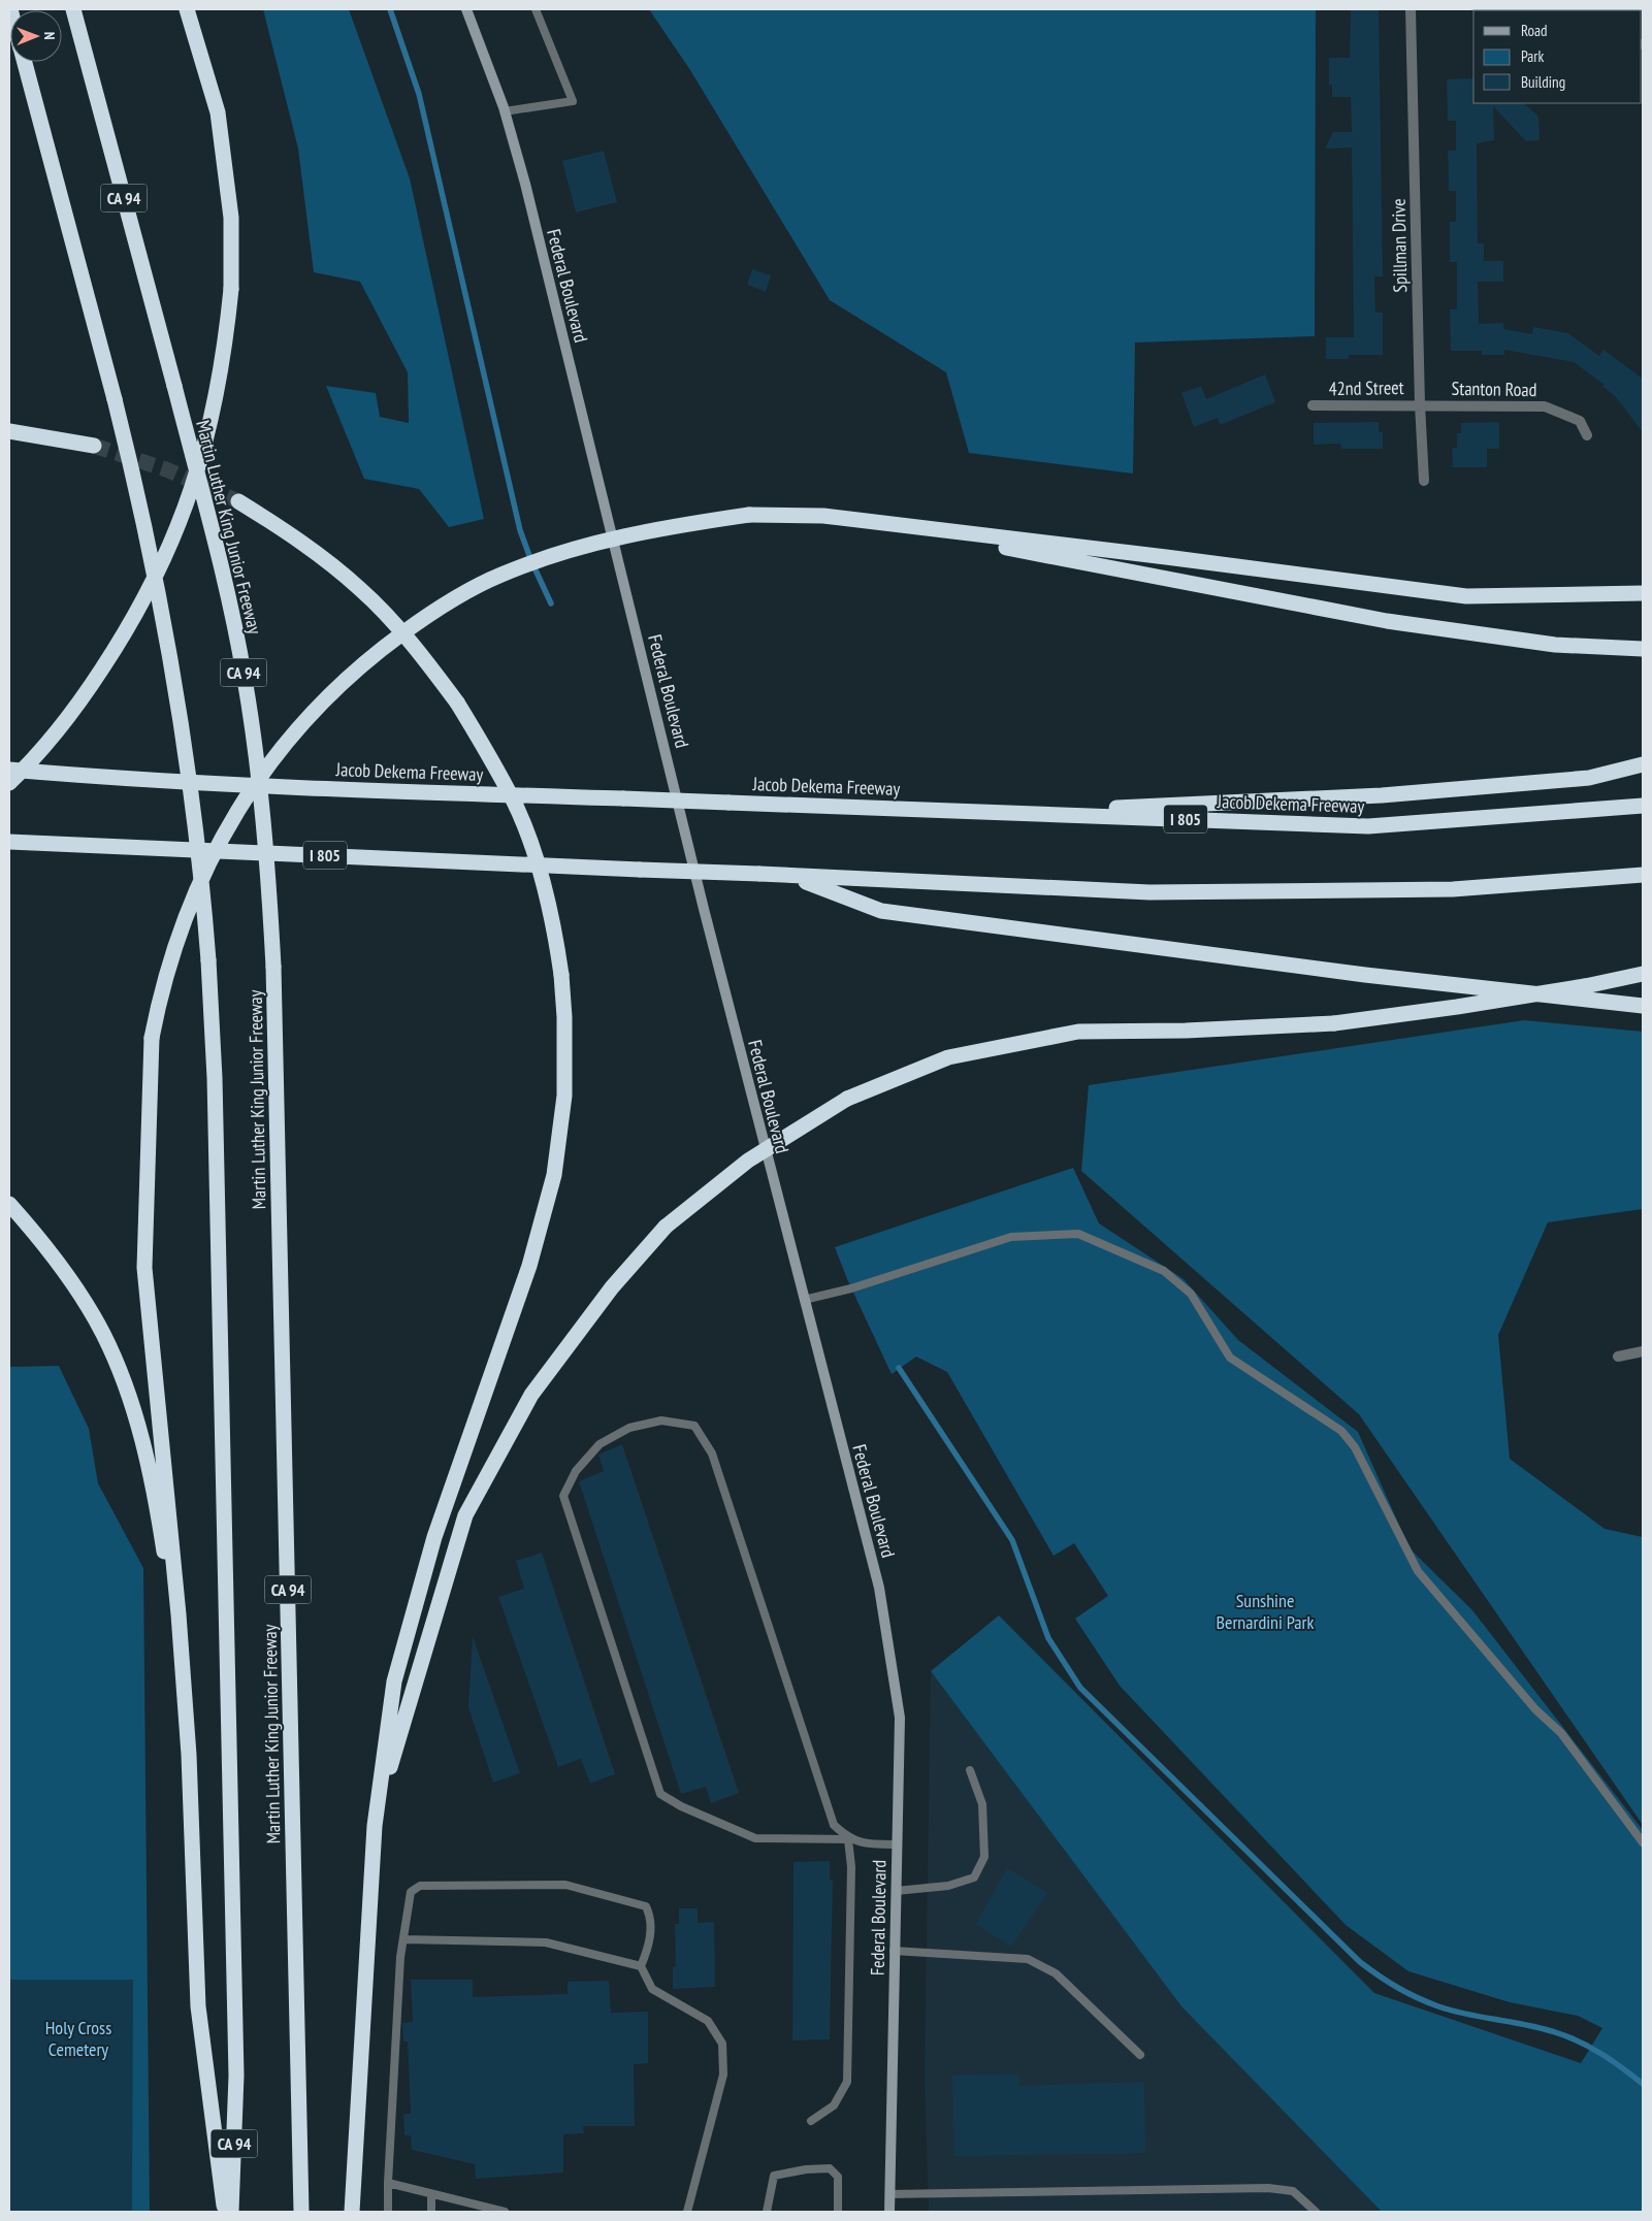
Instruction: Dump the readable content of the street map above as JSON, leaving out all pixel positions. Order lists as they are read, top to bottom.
{
  "streets": {
    "highway": [
      "CA 94",
      "Martin Luther King Junior Freeway",
      "Jacob Dekema Freeway",
      "I 805"
    ],
    "main road": ["Federal Boulevard"],
    "street": ["Spillman Drive", "42nd Street", "Stanton Road"]
  },
  "crossings": [
    ["Spillman Drive", "42nd Street"],
    ["Spillman Drive", "Stanton Road"],
    ["42nd Street", "Stanton Road"]
  ],
  "parks": ["Sunshine Bernardini Park", "Holy Cross Cemetery"],
  "legend": ["Road", "Park", "Building"],
  "north": "right"
}
